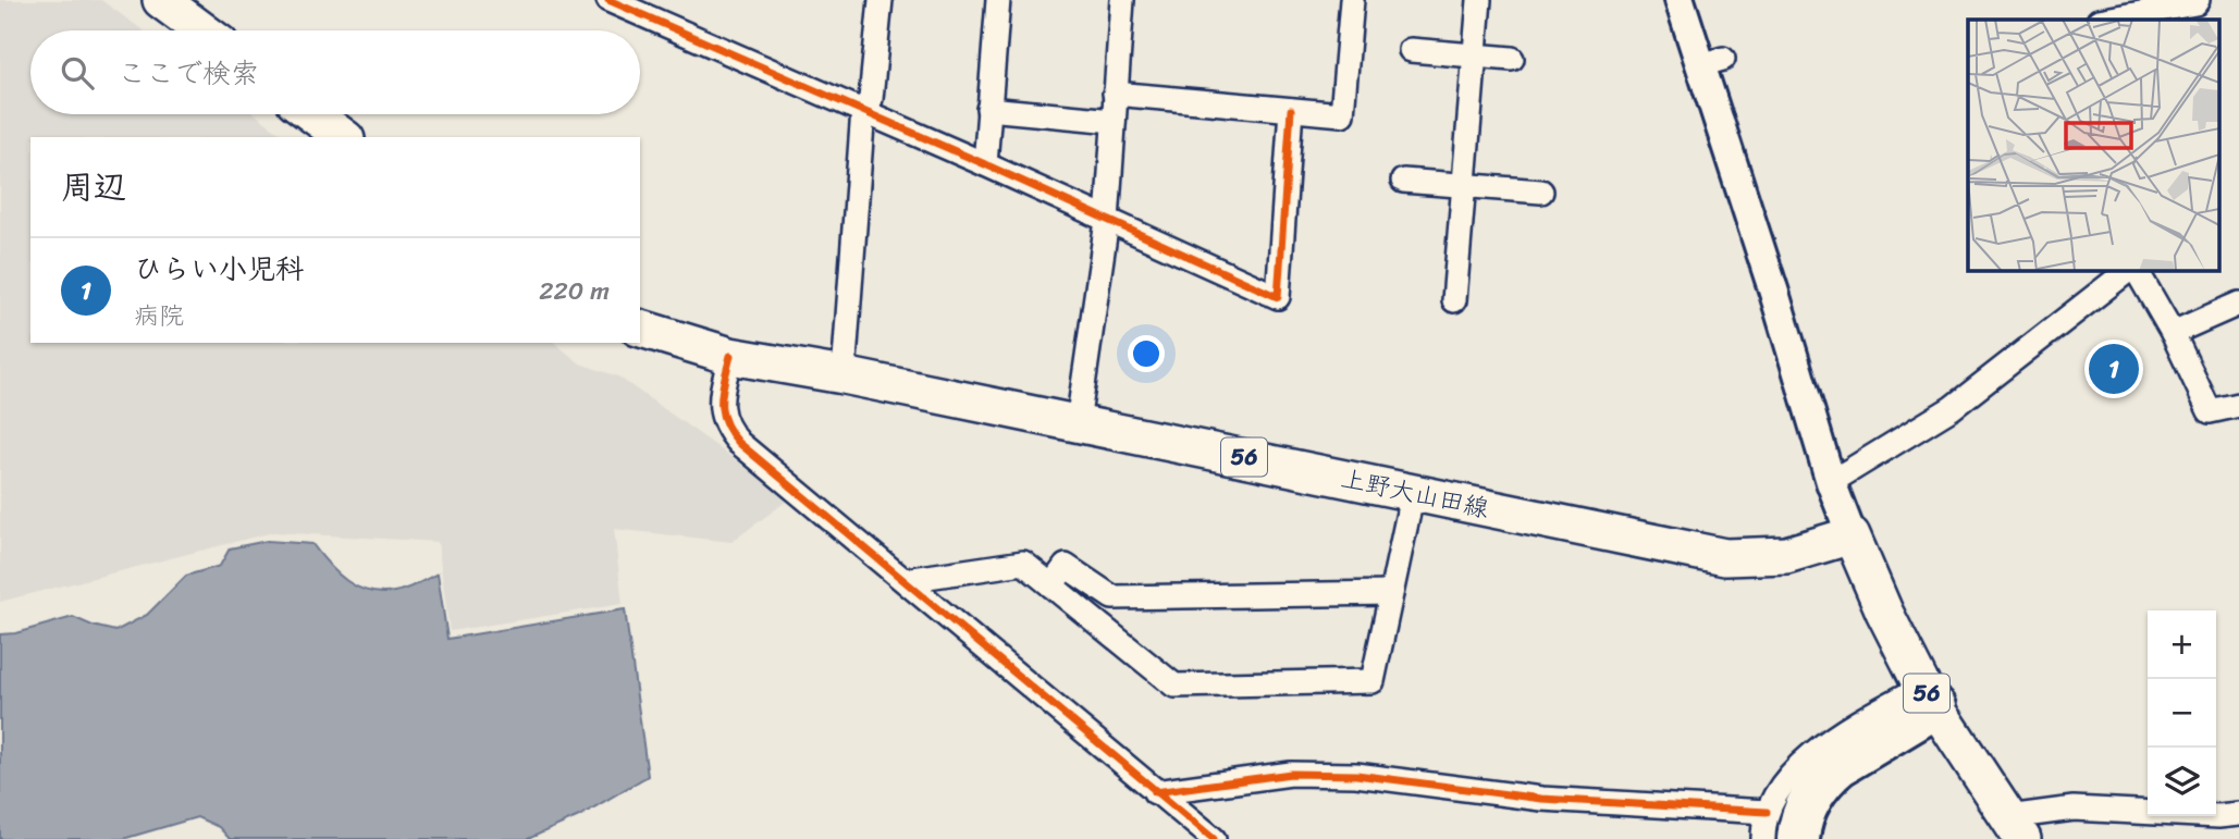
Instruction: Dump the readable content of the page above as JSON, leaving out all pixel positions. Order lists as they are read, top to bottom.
{
  "streets": {
    "main road": ["56", "上野大山田線"]
  },
  "crossings": [
    ["56", "上野大山田線"]
  ],
  "page": {
    "search": "ここで検索",
    "heading": "周辺",
    "list": [
      {
        "mark": "1",
        "name": "ひらい小児科",
        "note": "病院",
        "value": "220 m"
      }
    ],
    "pins": "1",
    "map_buttons": ["+", "−"]
  }
}
